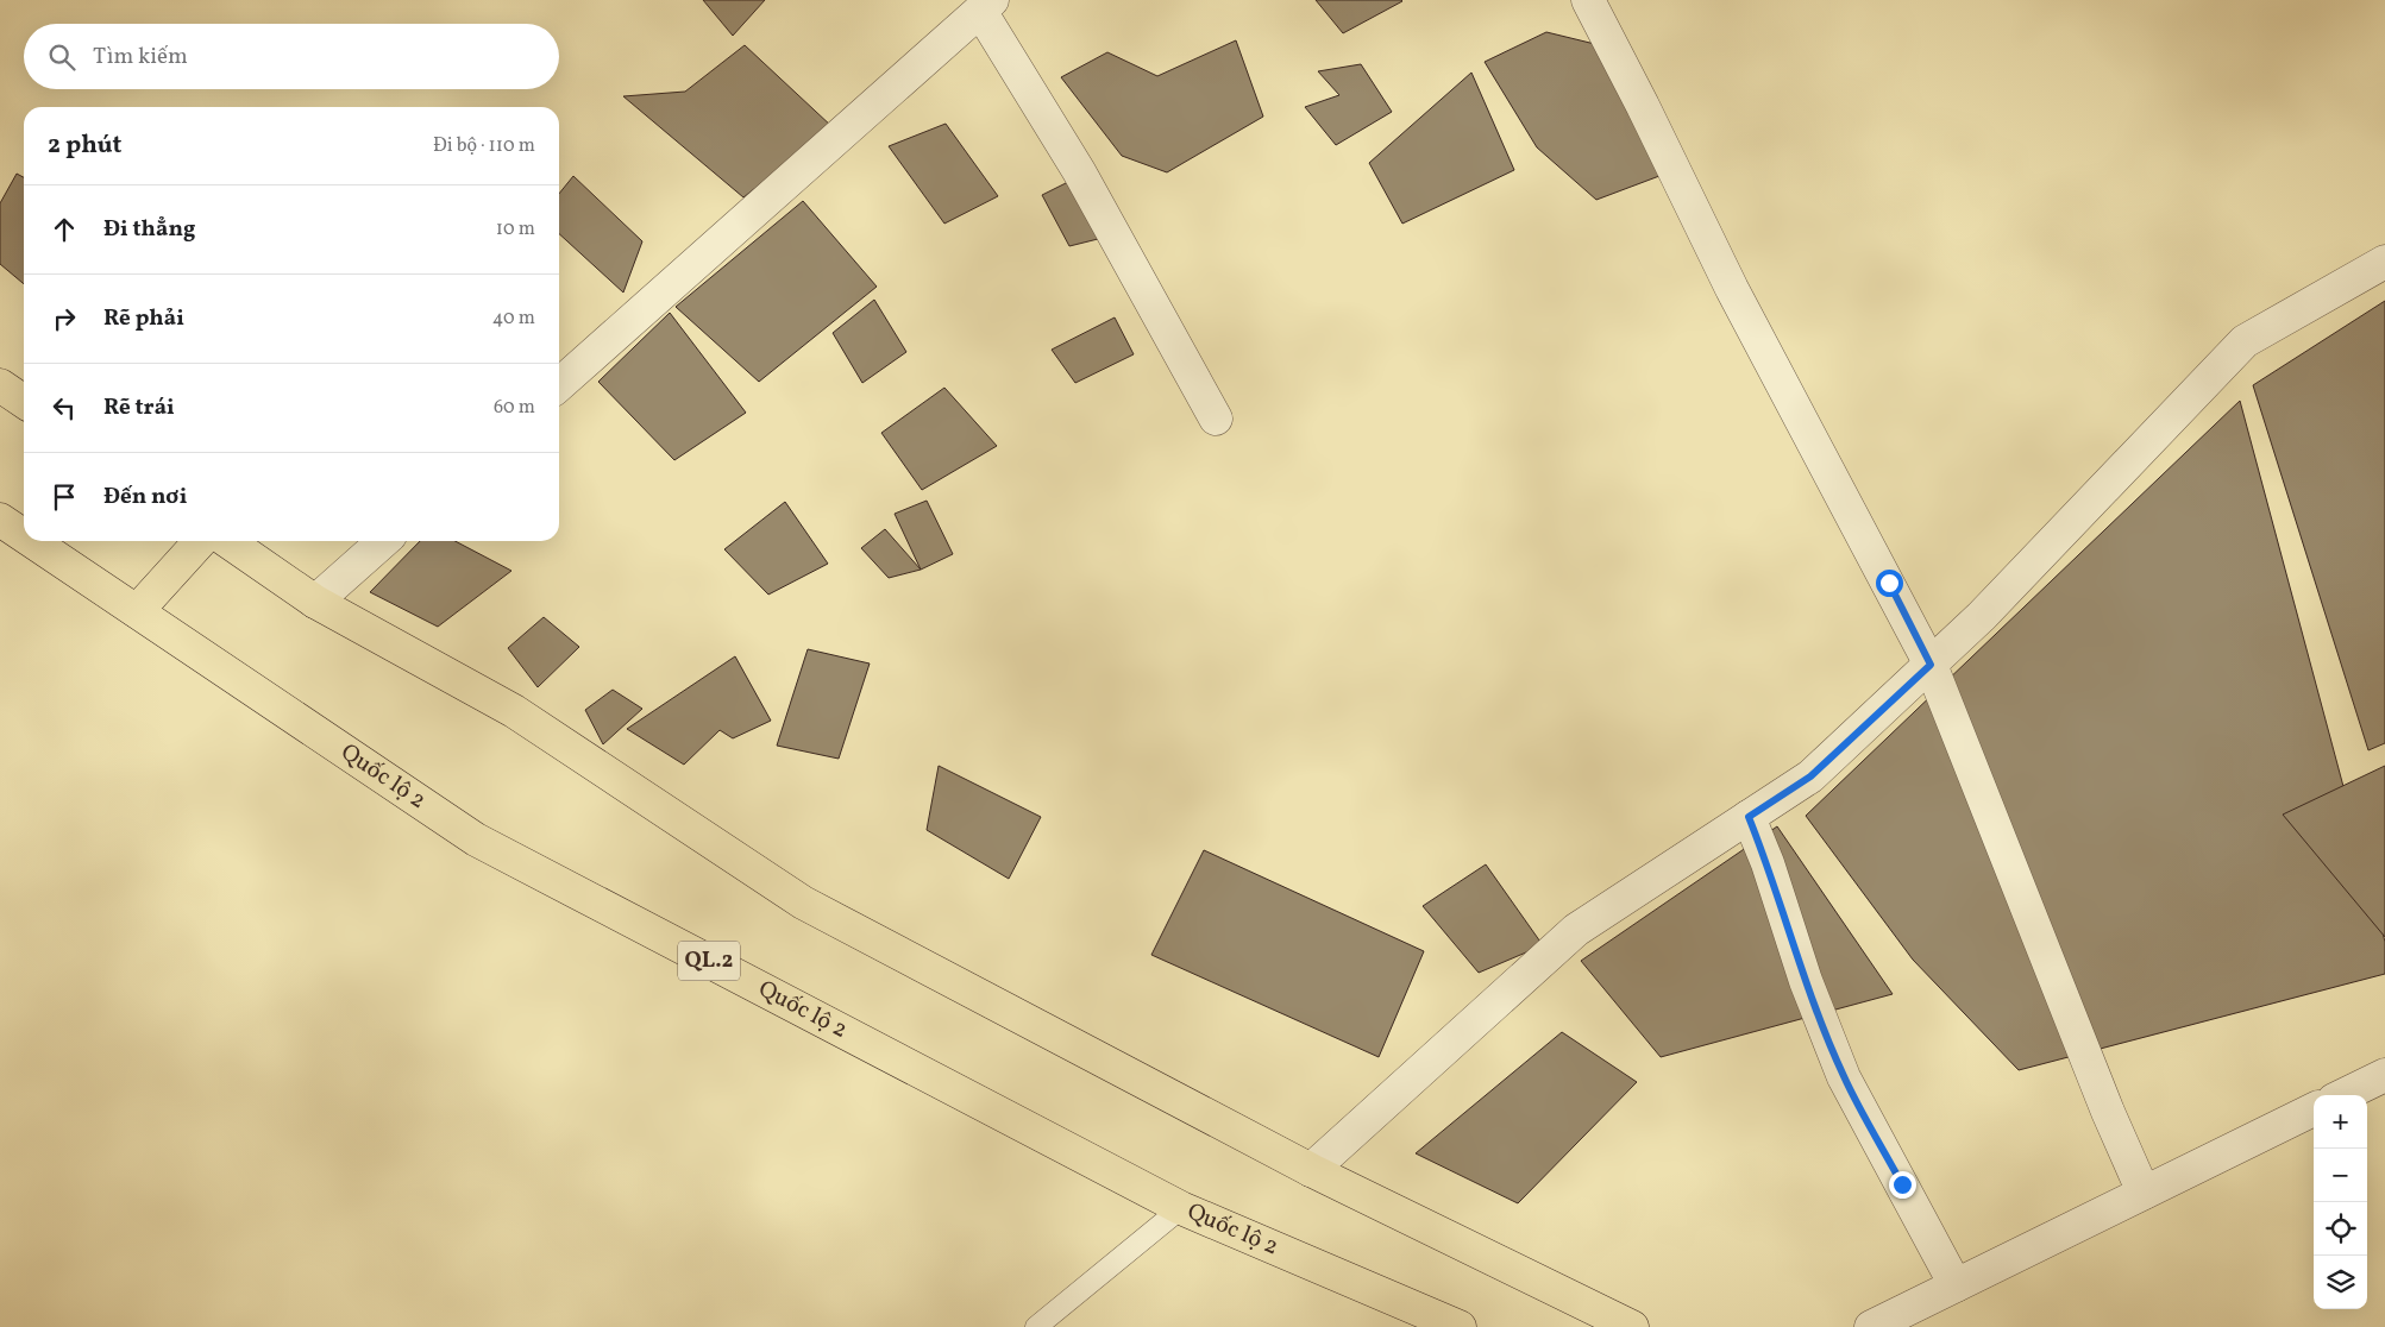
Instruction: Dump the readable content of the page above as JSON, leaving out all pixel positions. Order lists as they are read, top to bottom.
{
  "streets": {
    "highway": ["Quốc lộ 2", "QL.2"]
  },
  "page": {
    "search": "Tìm kiếm",
    "heading": ["2 phút", "Đi bộ · 110 m"],
    "list": [
      ["Đi thẳng", "10 m"],
      ["Rẽ phải", "40 m"],
      ["Rẽ trái", "60 m"],
      "Đến nơi"
    ],
    "map_buttons": ["+", "−"]
  }
}
